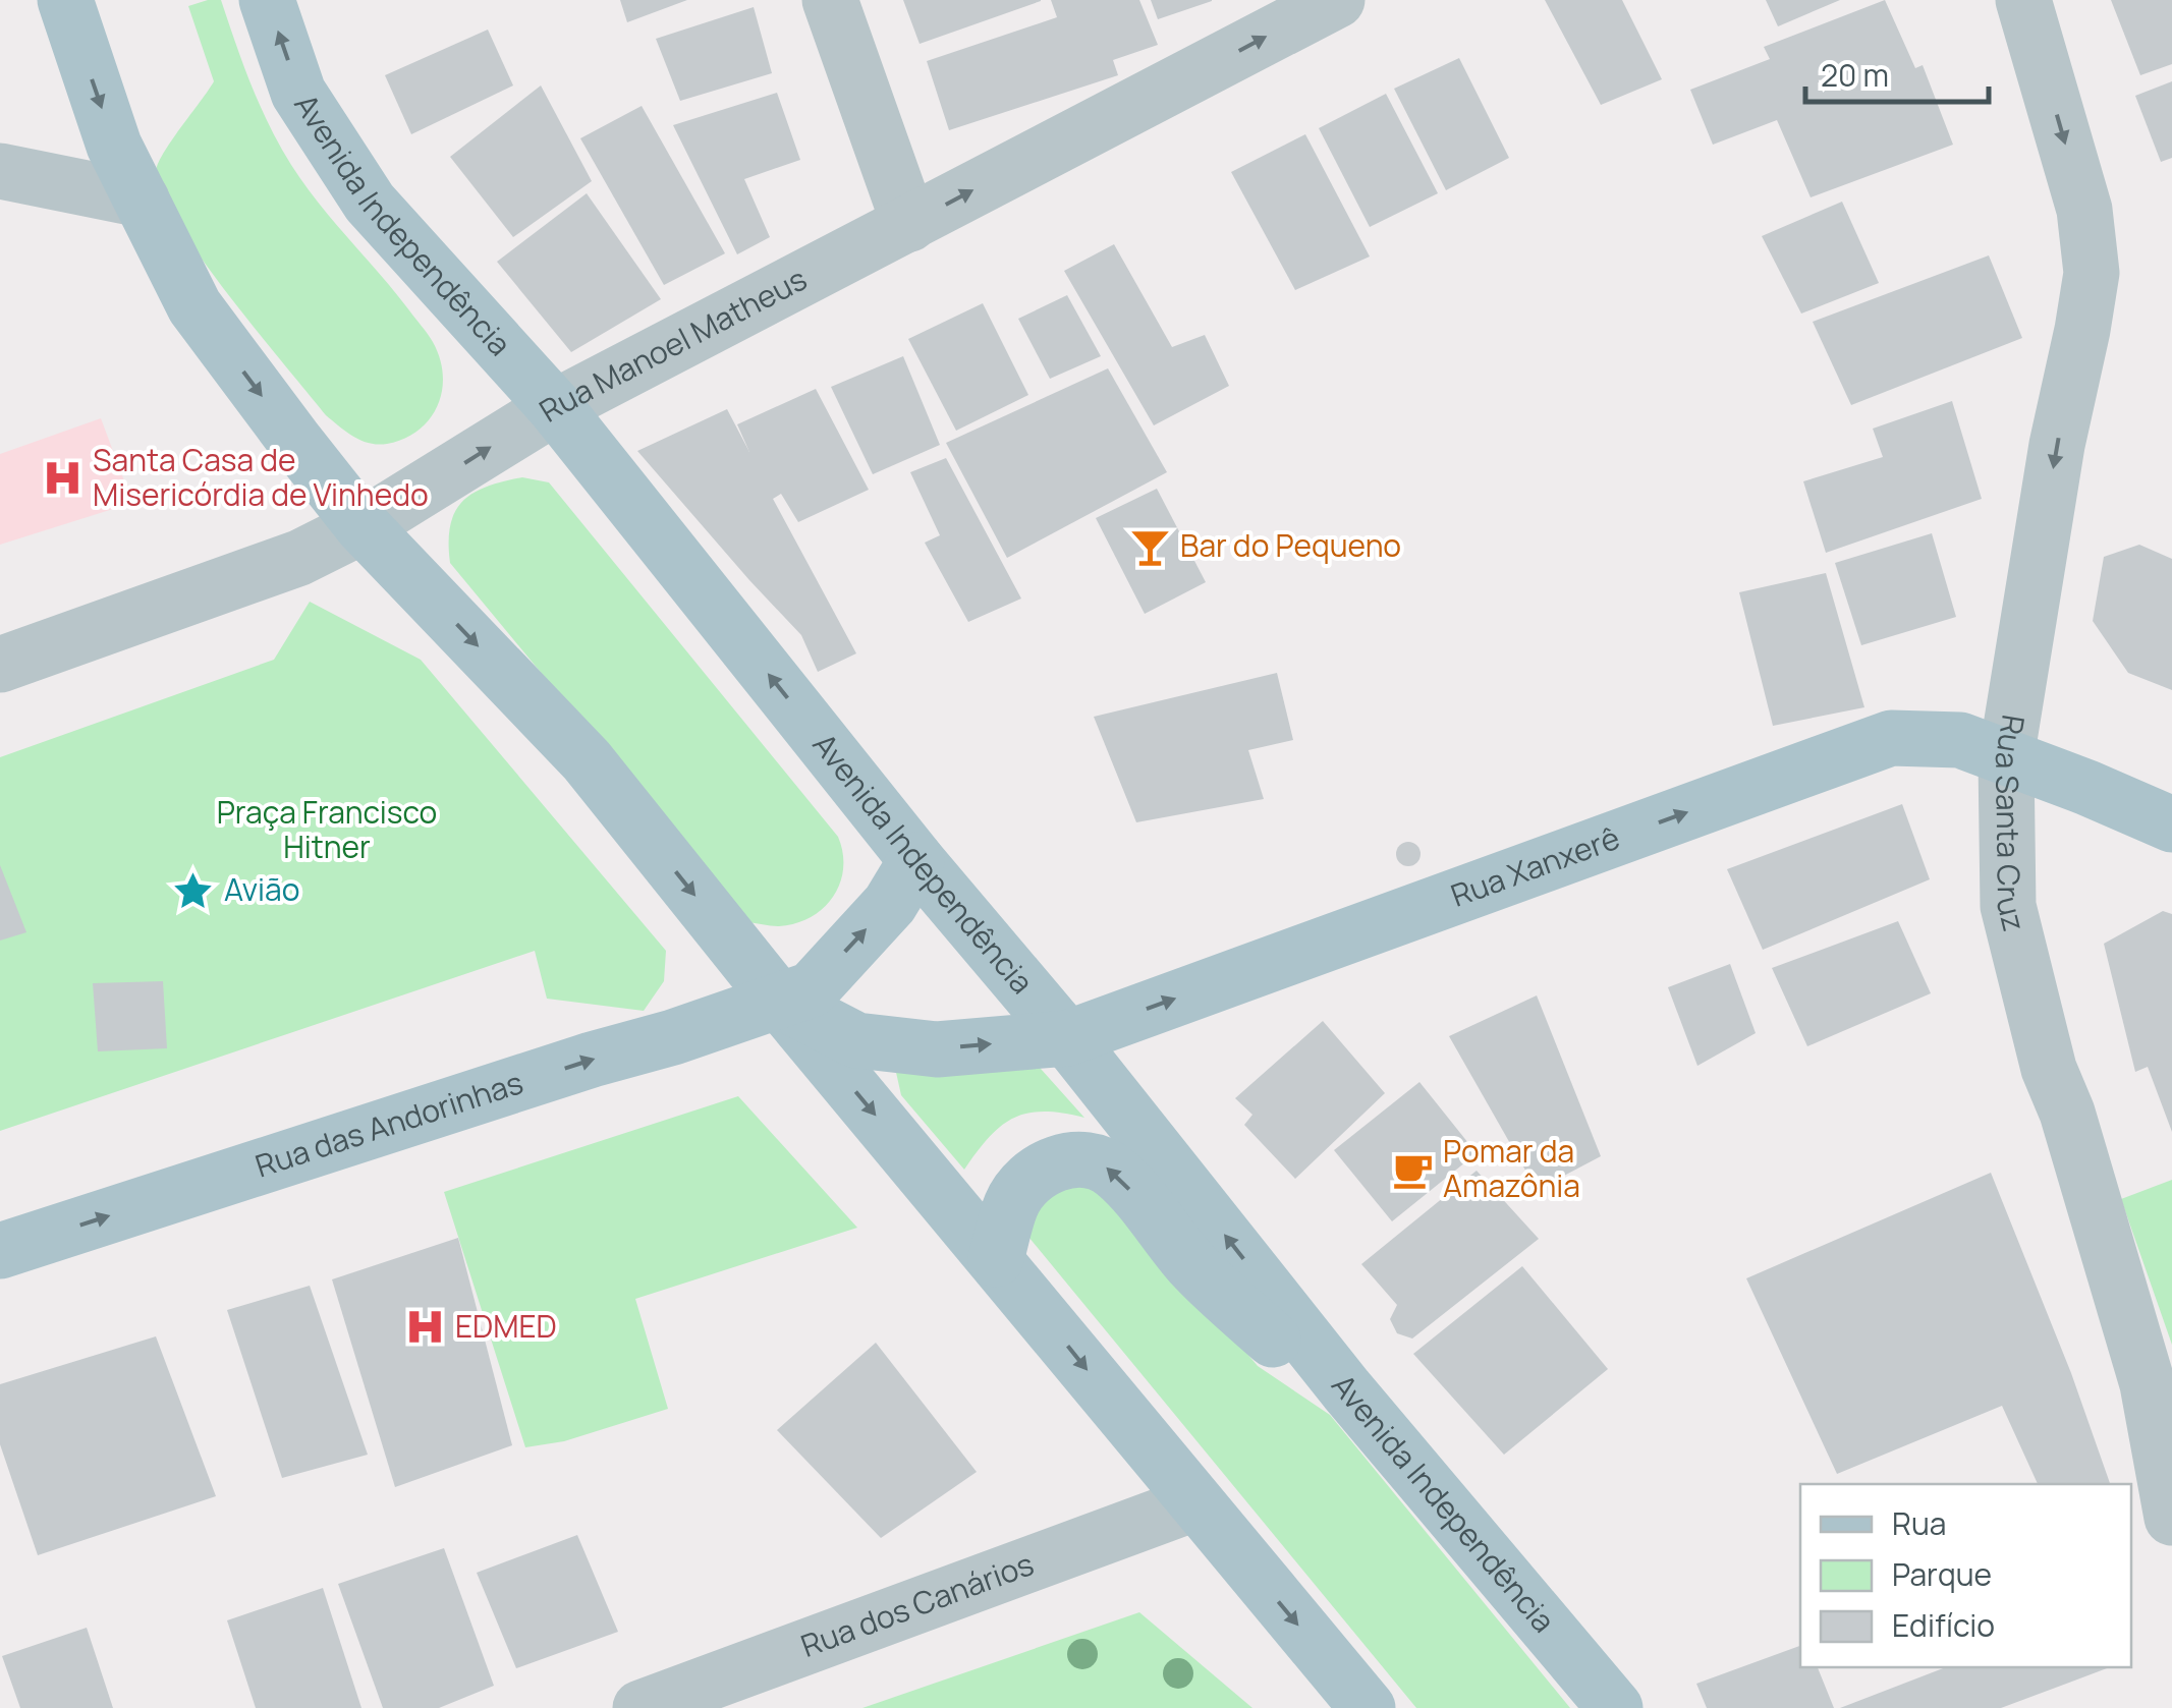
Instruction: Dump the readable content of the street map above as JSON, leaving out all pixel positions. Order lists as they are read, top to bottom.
{
  "streets": {
    "main road": ["Avenida Independência", "Rua Xanxerê", "Rua das Andorinhas"],
    "street": ["Rua Manoel Matheus", "Rua Santa Cruz", "Rua dos Canários"]
  },
  "crossings": [
    ["Avenida Independência", "Rua Manoel Matheus"],
    ["Avenida Independência", "Rua Xanxerê"],
    ["Avenida Independência", "Rua das Andorinhas"],
    ["Rua Santa Cruz", "Rua Xanxerê"],
    ["Rua Xanxerê", "Rua das Andorinhas"]
  ],
  "one_way": [
    "Rua Manoel Matheus",
    "Rua Santa Cruz",
    "Rua Xanxerê",
    "Rua das Andorinhas"
  ],
  "parks": ["Praça Francisco Hitner"],
  "places": {
    "hospital": ["Santa Casa de Misericórdia de Vinhedo", "EDMED"],
    "bar": ["Bar do Pequeno"],
    "place": ["Avião"],
    "cafe": ["Pomar da Amazônia"]
  },
  "legend": ["Rua", "Parque", "Edifício"],
  "scale_bar": "20 m"
}
